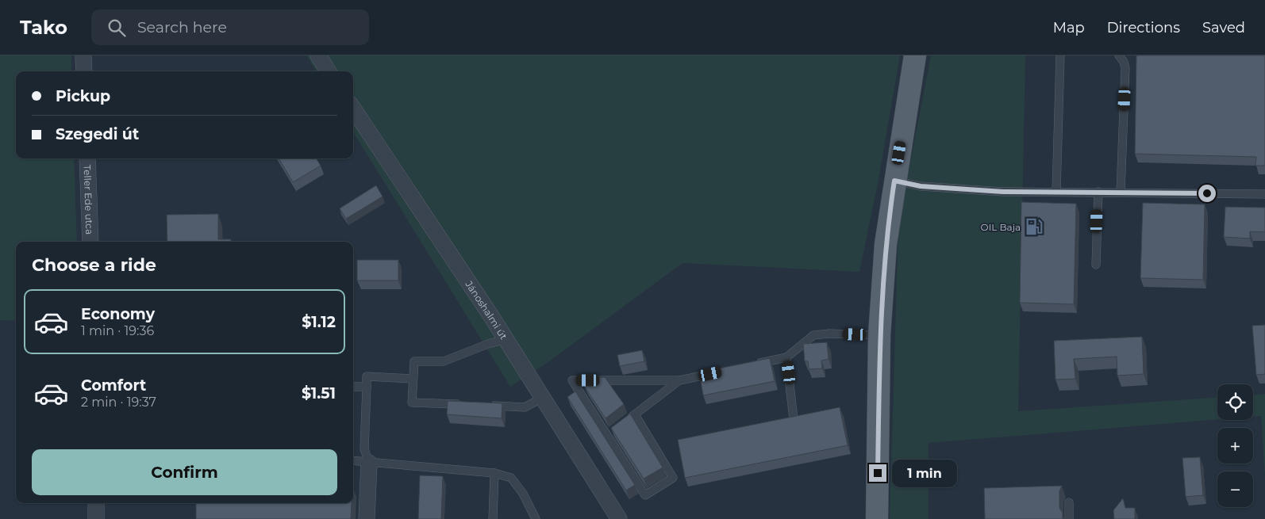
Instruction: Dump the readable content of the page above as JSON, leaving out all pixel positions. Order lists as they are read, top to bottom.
{
  "streets": {
    "street": ["Teller Ede utca", "Jánoshalmi út"]
  },
  "places": {
    "fuel station": ["OIL Baja"]
  },
  "page": {
    "header": "Tako",
    "search": "Search here",
    "nav": ["Map", "Directions", "Saved"],
    "banner": ["Pickup", "Szegedi út"],
    "heading": "Choose a ride",
    "list": [
      {
        "name": "Economy",
        "note": "1 min · 19:36",
        "value": "$1.12"
      },
      {
        "name": "Comfort",
        "note": "2 min · 19:37",
        "value": "$1.51"
      }
    ],
    "map_buttons": ["+", "−"],
    "buttons": "Confirm",
    "bubble": "1 min"
  }
}
